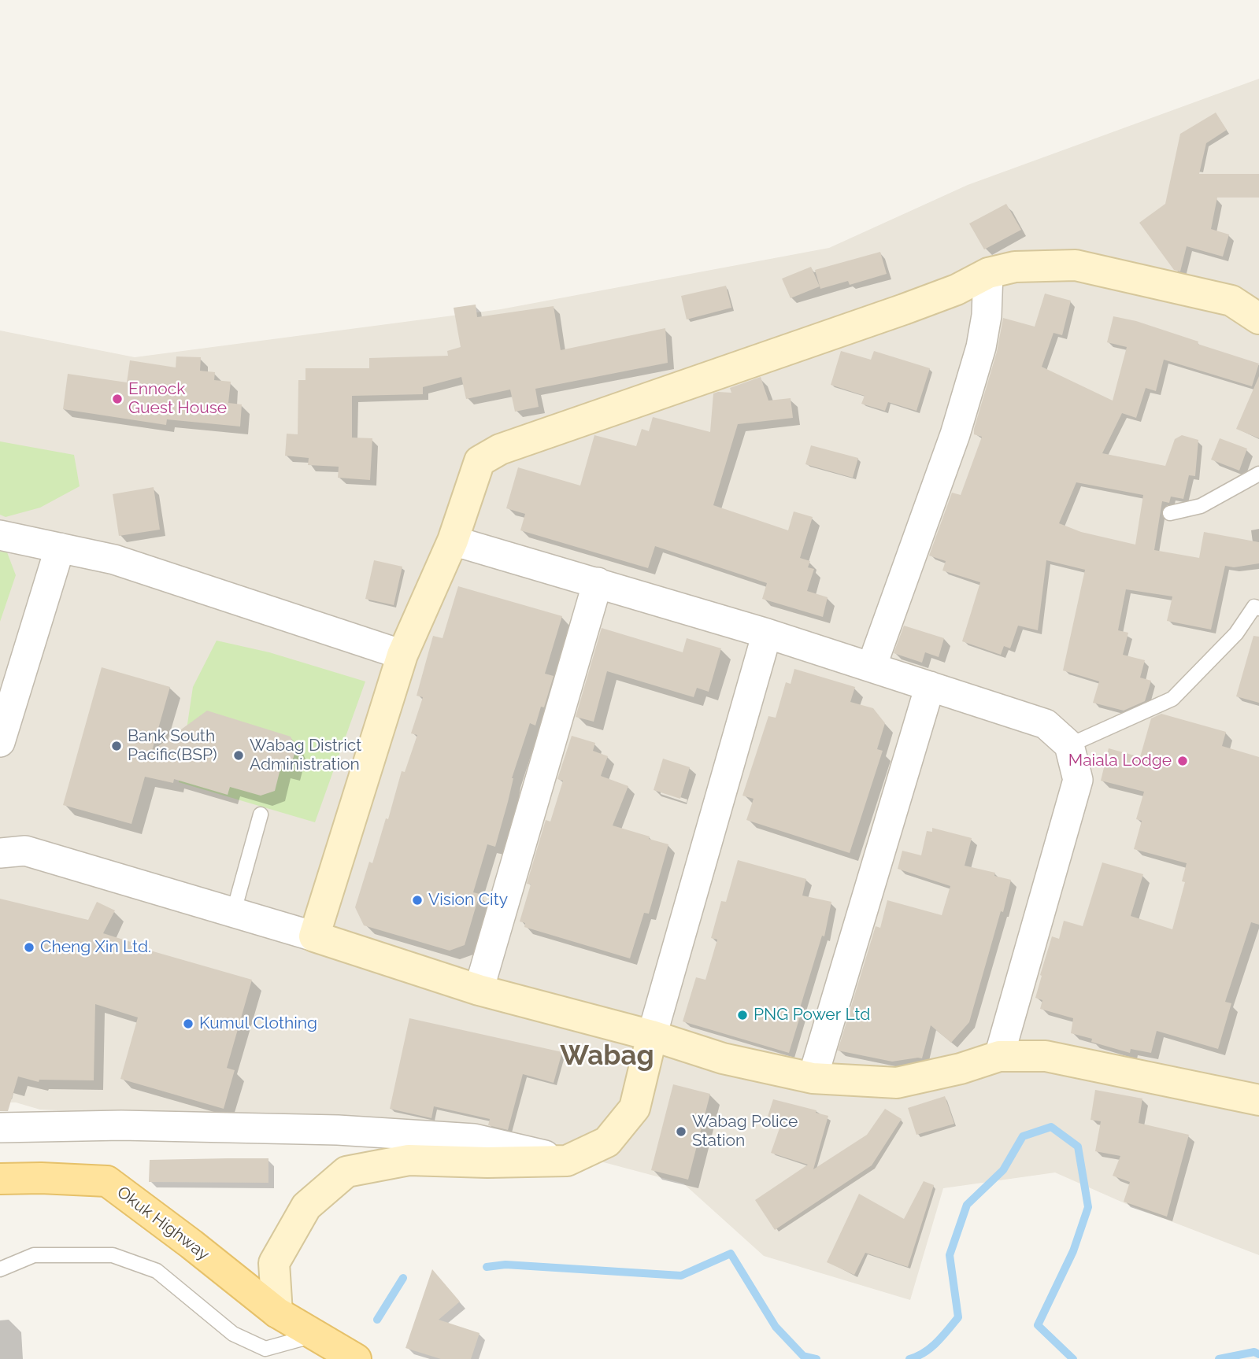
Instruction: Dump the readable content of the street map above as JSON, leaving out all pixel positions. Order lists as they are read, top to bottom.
{
  "streets": {
    "main road": ["Okuk Highway"]
  },
  "districts": ["Wabag"],
  "places": [
    "Ennock Guest House",
    "Bank South Pacific(BSP)",
    "Wabag District Administration",
    "Maiala Lodge",
    "Vision City",
    "Cheng Xin Ltd.",
    "PNG Power Ltd",
    "Kumul Clothing",
    "Wabag Police Station"
  ]
}
